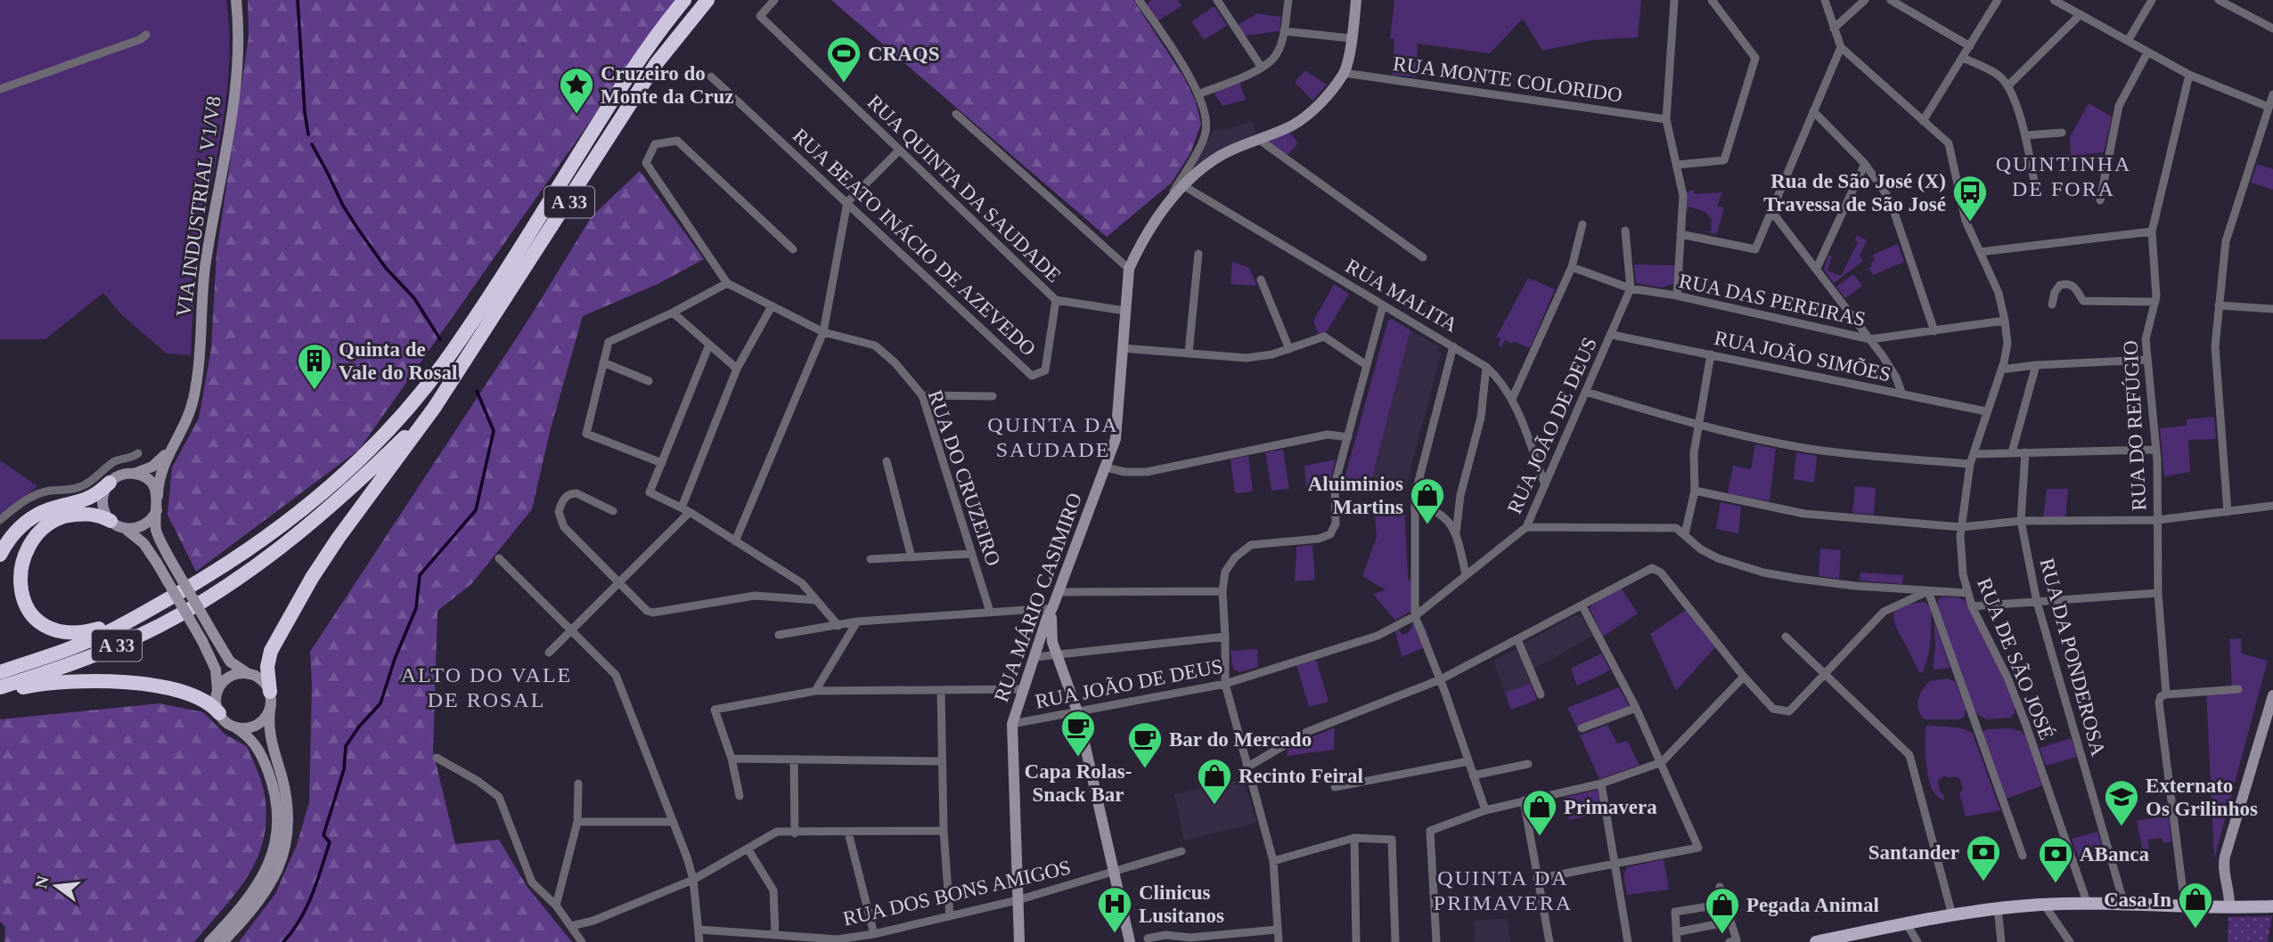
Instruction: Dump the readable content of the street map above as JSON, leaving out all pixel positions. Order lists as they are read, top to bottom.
{
  "streets": {
    "highway": ["A 33"],
    "main road": ["VIA INDUSTRIAL V1/V8", "RUA MÁRIO CASIMIRO"],
    "street": [
      "RUA MONTE COLORIDO",
      "RUA QUINTA DA SAUDADE",
      "RUA BEATO INÁCIO DE AZEVEDO",
      "RUA MALITA",
      "RUA DAS PEREIRAS",
      "RUA JOÃO SIMÕES",
      "RUA JOÃO DE DEUS",
      "RUA DO REFÚGIO",
      "RUA DO CRUZEIRO",
      "RUA DA PONDEROSA",
      "RUA DE SÃO JOSÉ",
      "RUA DOS BONS AMIGOS"
    ]
  },
  "crossings": [
    ["RUA MONTE COLORIDO", "RUA MÁRIO CASIMIRO"],
    ["RUA QUINTA DA SAUDADE", "RUA BEATO INÁCIO DE AZEVEDO"],
    ["RUA QUINTA DA SAUDADE", "RUA MÁRIO CASIMIRO"],
    ["RUA MALITA", "RUA JOÃO DE DEUS"],
    ["RUA MALITA", "RUA MÁRIO CASIMIRO"],
    ["RUA DAS PEREIRAS", "RUA JOÃO DE DEUS"],
    ["RUA DAS PEREIRAS", "RUA DE SÃO JOSÉ"],
    ["RUA JOÃO SIMÕES", "RUA JOÃO DE DEUS"],
    ["RUA JOÃO SIMÕES", "RUA DE SÃO JOSÉ"],
    ["RUA JOÃO DE DEUS", "RUA MÁRIO CASIMIRO"],
    ["RUA MÁRIO CASIMIRO", "RUA DOS BONS AMIGOS"]
  ],
  "districts": [
    "QUINTINHA DE FORA",
    "QUINTA DA SAUDADE",
    "ALTO DO VALE DE ROSAL",
    "QUINTA DA PRIMAVERA"
  ],
  "places": {
    "sports": ["CRAQS"],
    "place": ["Cruzeiro do Monte da Cruz"],
    "bus stop": ["Rua de São José (X) Travessa de São José"],
    "building": ["Quinta de Vale do Rosal"],
    "shop": [
      "Aluiminios Martins",
      "Recinto Feiral",
      "Primavera",
      "Casa In",
      "Pegada Animal"
    ],
    "cafe": ["Capa Rolas- Snack Bar", "Bar do Mercado"],
    "school or university": ["Externato Os Grilinhos"],
    "bank": ["Santander", "ABanca"],
    "hospital": ["Clinicus Lusitanos"]
  },
  "north": "left"
}
